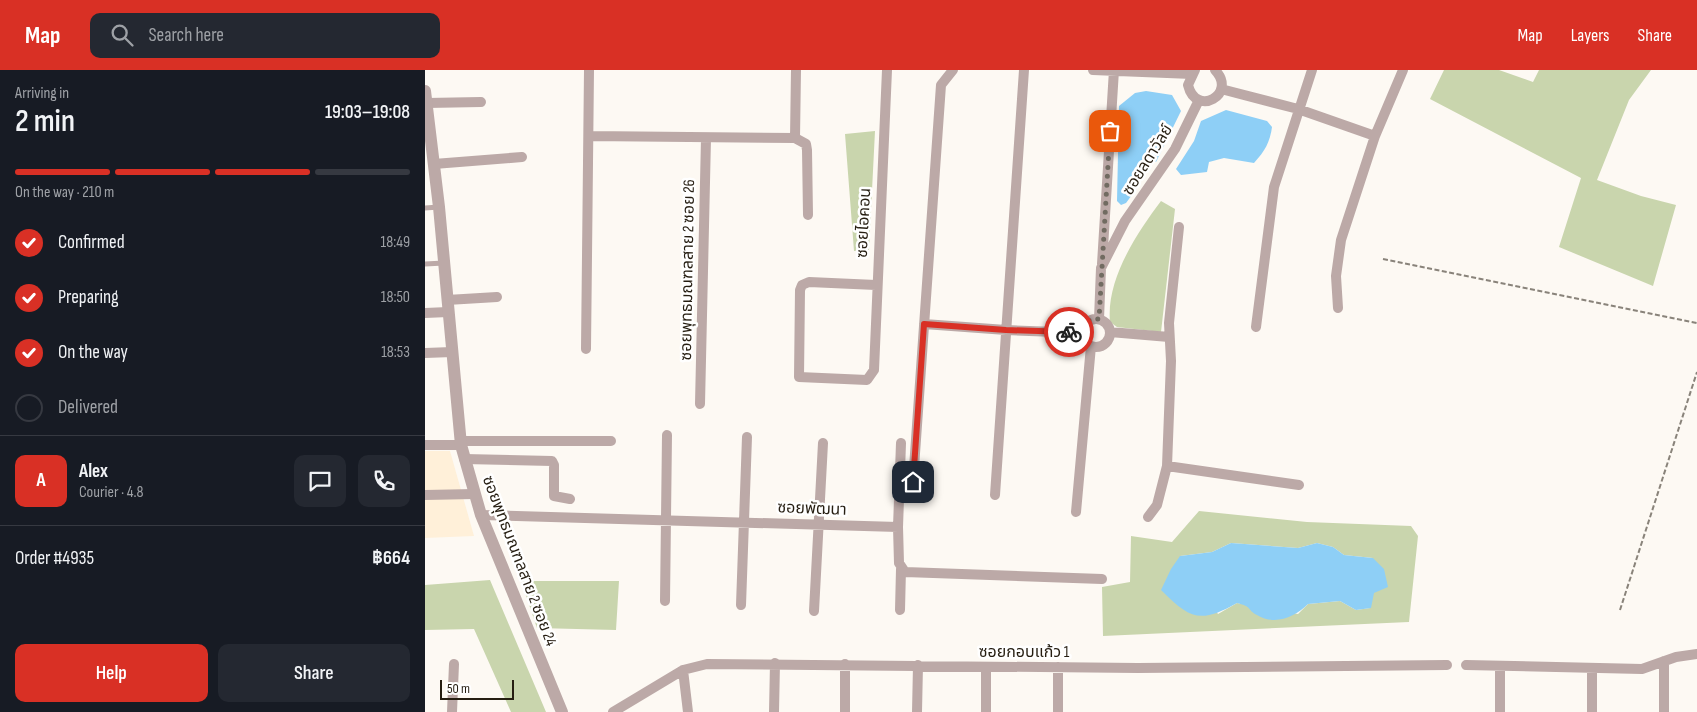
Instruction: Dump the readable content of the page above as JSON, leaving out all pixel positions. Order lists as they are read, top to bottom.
{
  "streets": {
    "street": [
      "ซอยลดาวัลย์",
      "ซอยไอคอน",
      "ซอยพุทธมณฑลสาย 2 ซอย 26",
      "ซอยพัฒนา",
      "ซอยพุทธมณฑลสาย 2 ซอย 24",
      "ซอยกอบแก้ว 1"
    ]
  },
  "crossings": [
    ["ซอยพัฒนา", "ซอยพุทธมณฑลสาย 2 ซอย 24"]
  ],
  "scale_bar": "50 m",
  "page": {
    "header": "Map",
    "search": "Search here",
    "nav": ["Map", "Layers", "Share"],
    "heading": ["2 min", "Arriving in", "19:03–19:08"],
    "panel": [
      "Alex",
      "Courier · 4.8",
      "Order #4935",
      "฿664"
    ],
    "bar": "On the way · 210 m",
    "list": [
      ["Confirmed", "18:49"],
      ["Preparing", "18:50"],
      ["On the way", "18:53"],
      "Delivered"
    ],
    "round": "A",
    "buttons": ["Help", "Share"],
    "scale": "50 m"
  }
}
